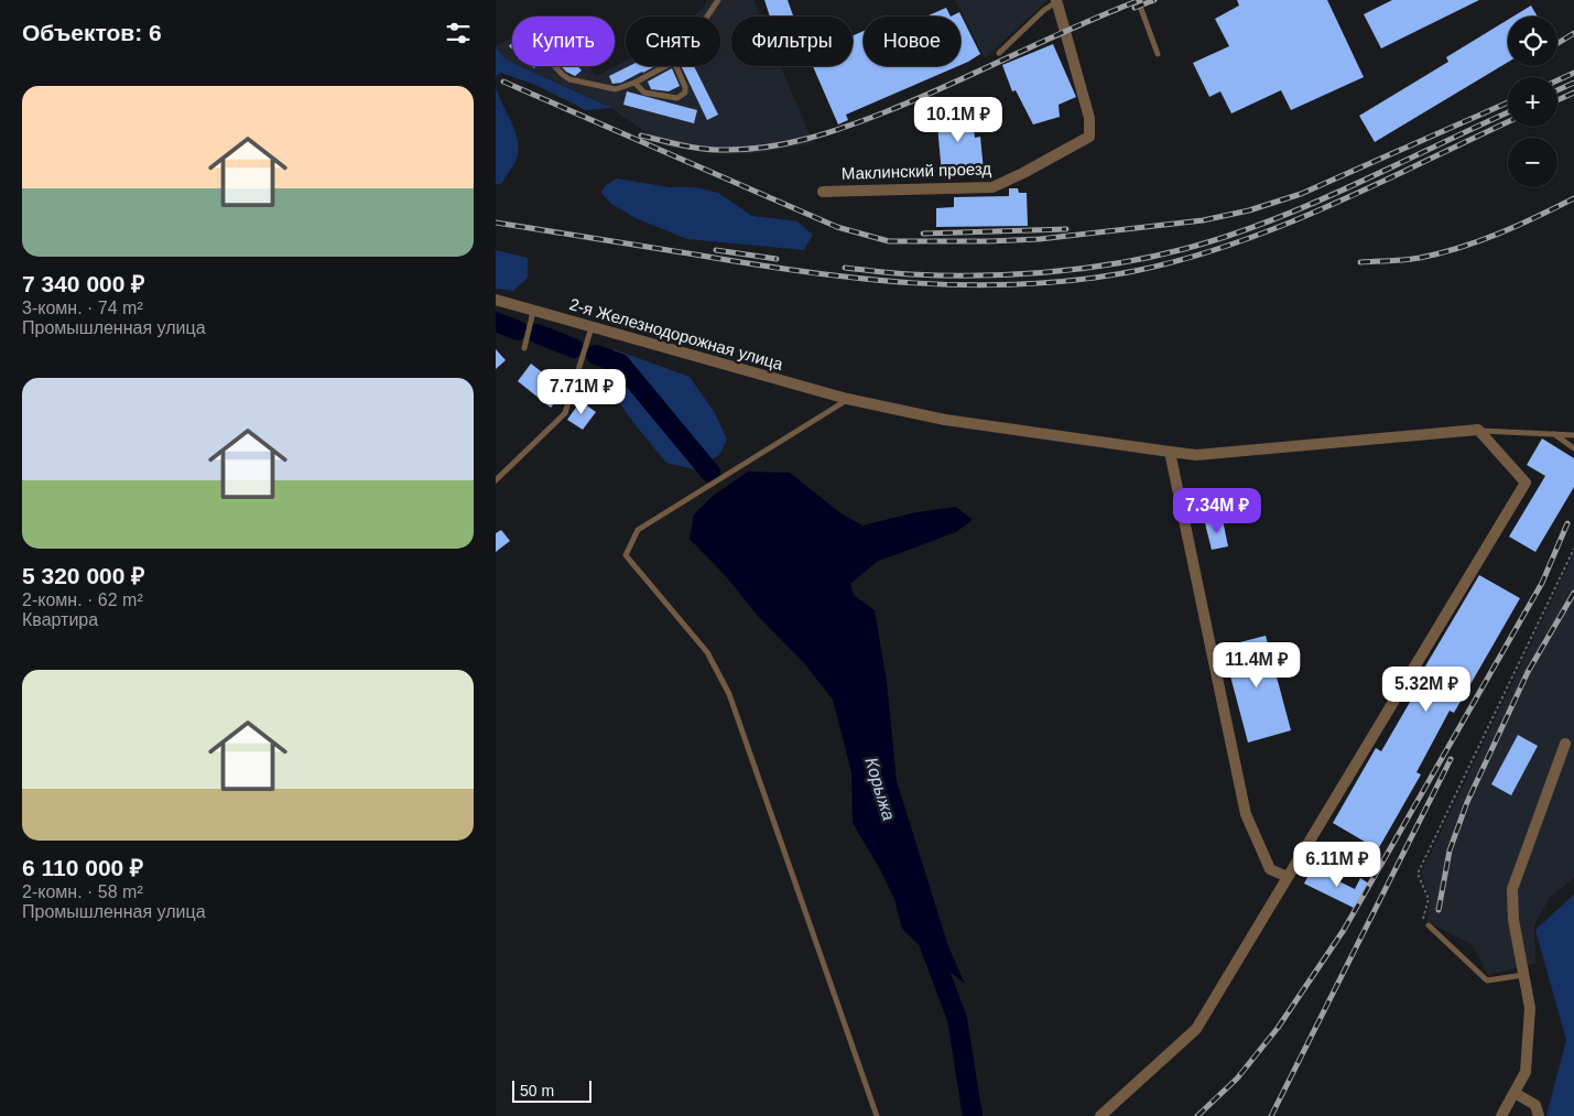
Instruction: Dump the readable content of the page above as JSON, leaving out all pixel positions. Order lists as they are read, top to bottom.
{
  "streets": {
    "street": ["Маклинский проезд", "2-я Железнодорожная улица"]
  },
  "water": ["Корыжа"],
  "scale_bar": "50 m",
  "page": {
    "heading": "Объектов: 6",
    "map_buttons": ["+", "−"],
    "chip": [
      "Купить",
      "Снять",
      "Фильтры",
      "Новое"
    ],
    "list": [
      {
        "name": "7 340 000 ₽",
        "note": "3-комн. · 74 m² · Промышленная улица"
      },
      {
        "name": "5 320 000 ₽",
        "note": "2-комн. · 62 m² · Квартира"
      },
      {
        "name": "6 110 000 ₽",
        "note": "2-комн. · 58 m² · Промышленная улица"
      }
    ],
    "price": [
      "10.1M ₽",
      "7.71M ₽",
      "7.34M ₽",
      "11.4M ₽",
      "5.32M ₽",
      "6.11M ₽"
    ],
    "scale": "50 m"
  }
}
